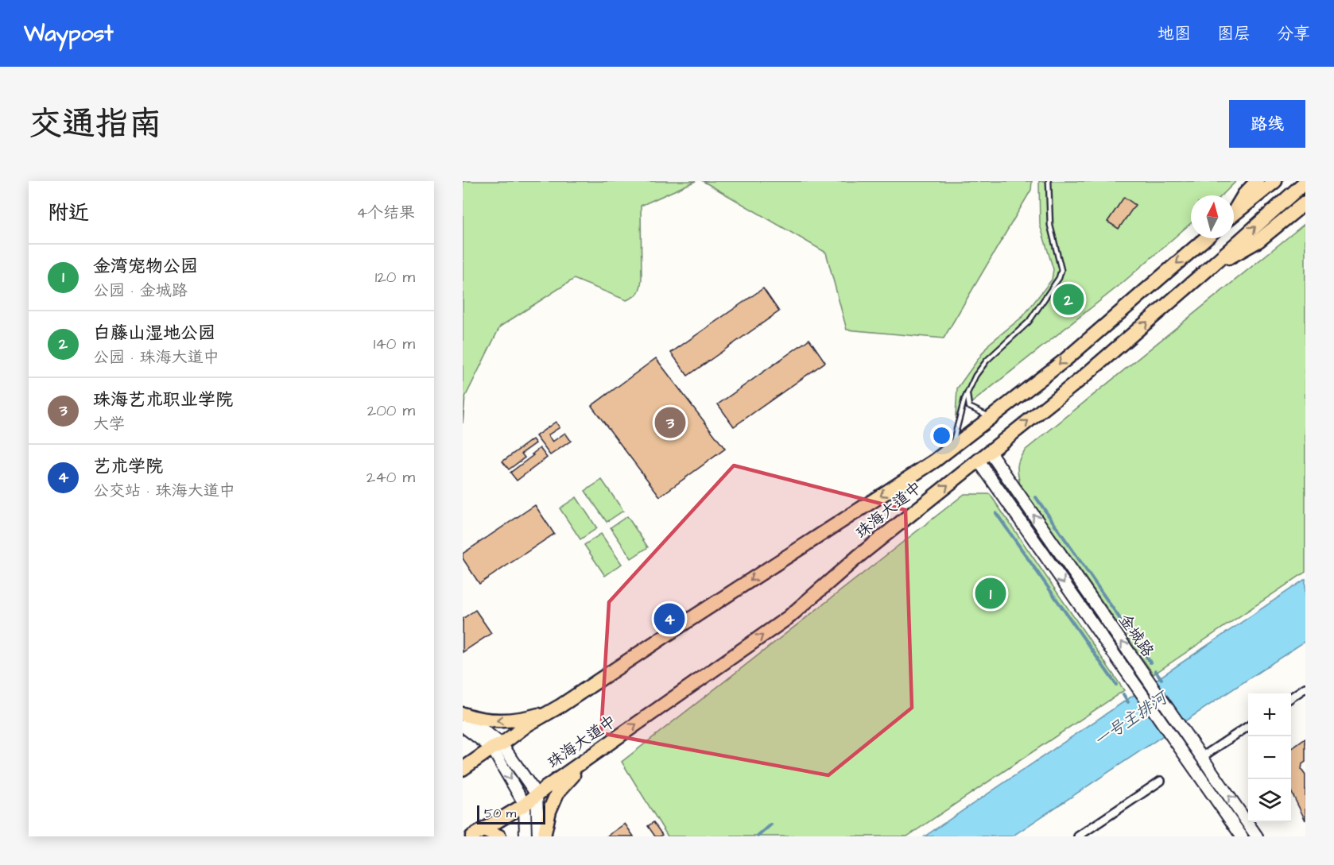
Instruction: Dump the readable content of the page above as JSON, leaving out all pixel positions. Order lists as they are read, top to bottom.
{
  "streets": {
    "highway": ["珠海大道中"],
    "street": ["金城路"]
  },
  "crossings": [
    ["珠海大道中", "金城路"]
  ],
  "water": ["一号主排河"],
  "scale_bar": "50 m",
  "north": "top",
  "page": {
    "header": "Waypost",
    "nav": ["地图", "图层", "分享"],
    "title": "交通指南",
    "buttons": "路线",
    "heading": ["附近", "4个结果"],
    "list": [
      {
        "mark": "1",
        "name": "金湾宠物公园",
        "note": "公园 · 金城路",
        "value": "120 m"
      },
      {
        "mark": "2",
        "name": "白藤山湿地公园",
        "note": "公园 · 珠海大道中",
        "value": "140 m"
      },
      {
        "mark": "3",
        "name": "珠海艺术职业学院",
        "note": "大学",
        "value": "200 m"
      },
      {
        "mark": "4",
        "name": "艺术学院",
        "note": "公交站 · 珠海大道中",
        "value": "240 m"
      }
    ],
    "pins": [
      "2",
      "3",
      "1",
      "4"
    ],
    "map_buttons": ["+", "−"],
    "scale": "50 m"
  }
}
